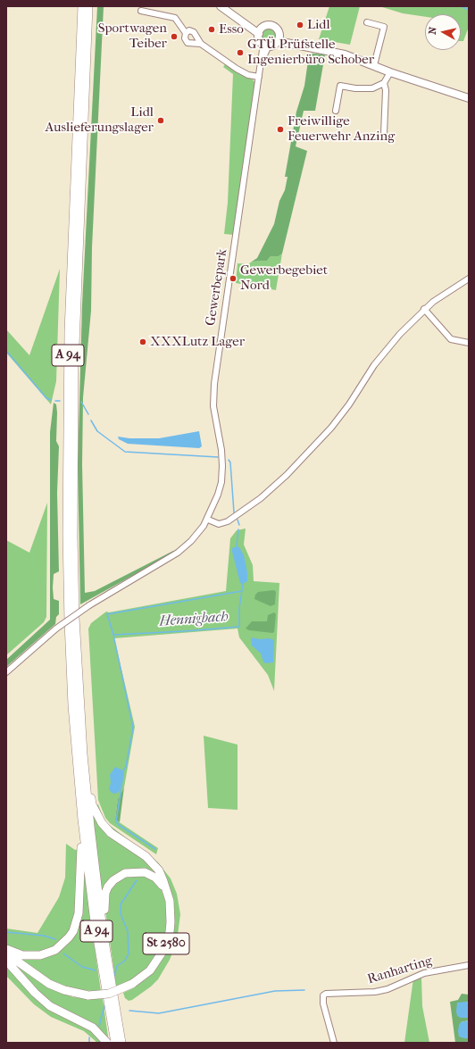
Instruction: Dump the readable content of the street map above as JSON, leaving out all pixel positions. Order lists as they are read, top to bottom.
{
  "streets": {
    "highway": ["A 94", "St 2580"],
    "street": ["Gewerbepark", "Ranharting"]
  },
  "water": ["Hennigbach"],
  "places": [
    "Lidl",
    "Esso",
    "Sportwagen Teiber",
    "GTÜ Prüfstelle Ingenierbüro Schober",
    "Lidl Auslieferungslager",
    "Freiwillige Feuerwehr Anzing",
    "Gewerbegebiet Nord",
    "XXXLutz Lager"
  ],
  "north": "left"
}
